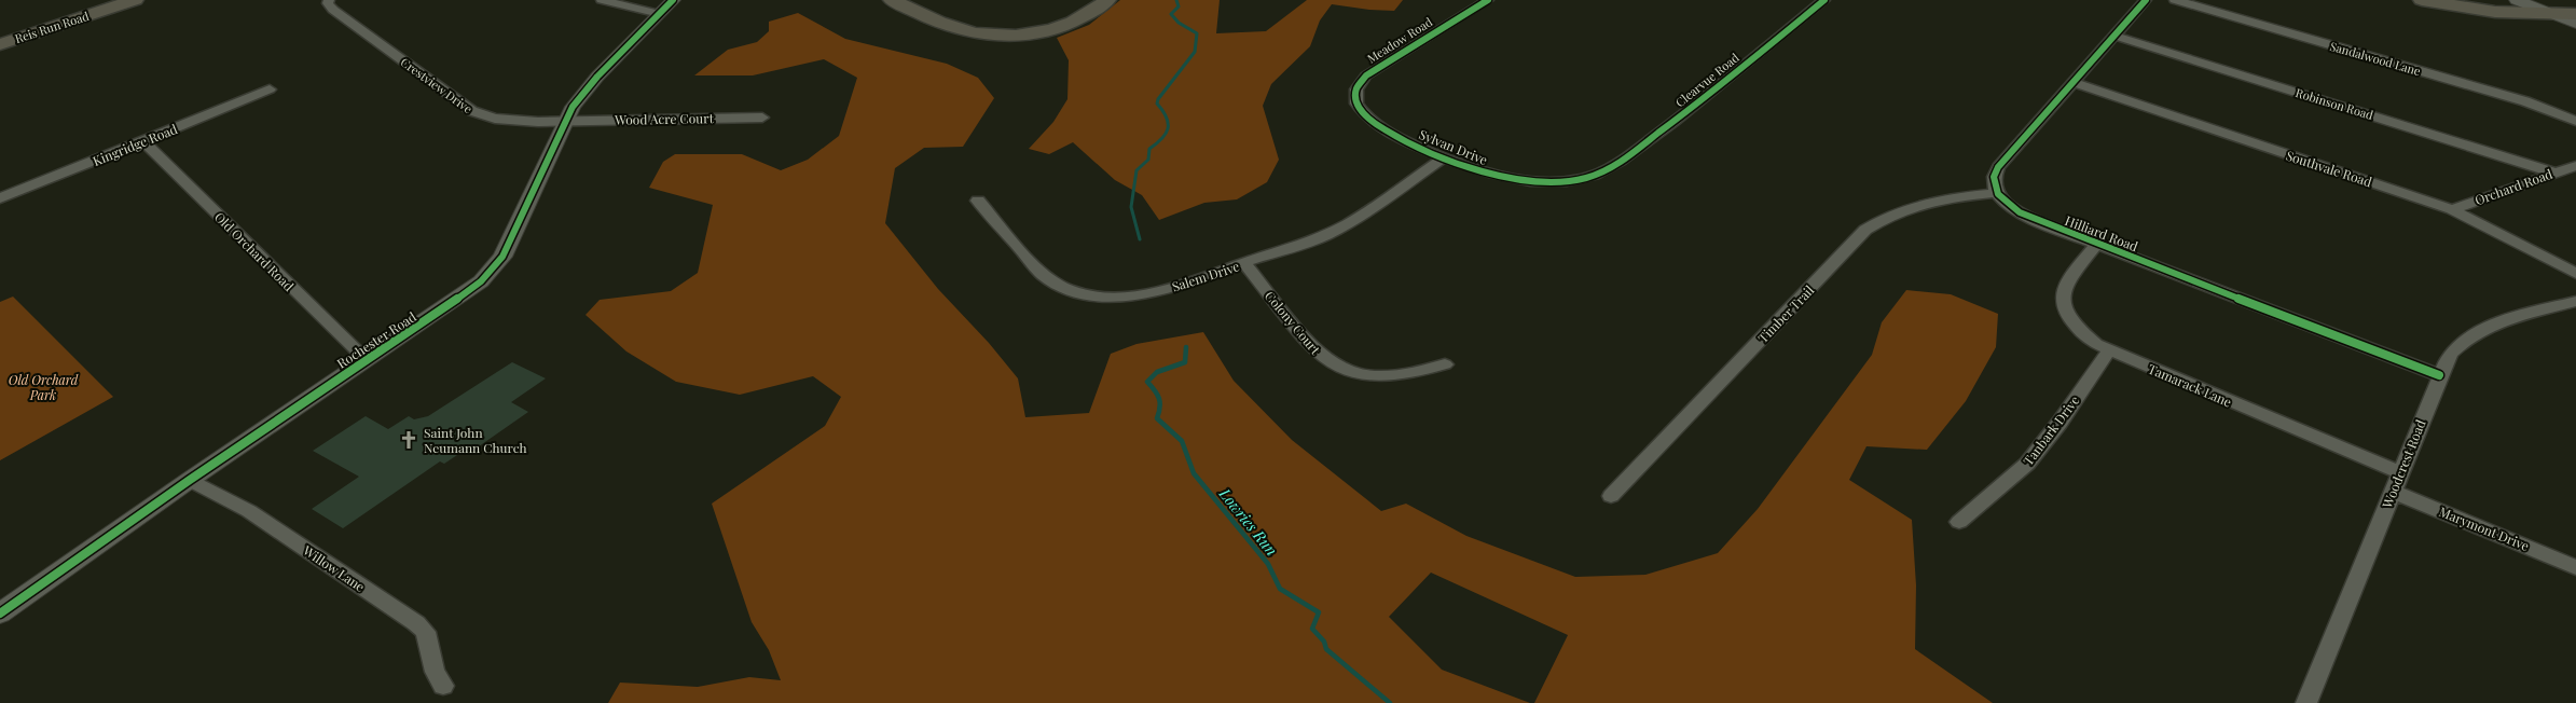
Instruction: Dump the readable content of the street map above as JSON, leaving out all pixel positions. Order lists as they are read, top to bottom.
{
  "streets": {
    "main road": ["Reis Run Road"],
    "street": [
      "Meadow Road",
      "Sandalwood Lane",
      "Clearvue Road",
      "Crestview Drive",
      "Robinson Road",
      "Wood Acre Court",
      "Kingridge Road",
      "Sylvan Drive",
      "Southvale Road",
      "Orchard Road",
      "Hilliard Road",
      "Old Orchard Road",
      "Salem Drive",
      "Timber Trail",
      "Colony Court",
      "Rochester Road",
      "Tamarack Lane",
      "Tanbark Drive",
      "Woodcrest Road",
      "Marymont Drive",
      "Willow Lane"
    ]
  },
  "crossings": [
    ["Meadow Road", "Sylvan Drive"],
    ["Clearvue Road", "Sylvan Drive"],
    ["Crestview Drive", "Wood Acre Court"],
    ["Crestview Drive", "Rochester Road"],
    ["Robinson Road", "Orchard Road"],
    ["Wood Acre Court", "Rochester Road"],
    ["Kingridge Road", "Old Orchard Road"],
    ["Sylvan Drive", "Salem Drive"],
    ["Southvale Road", "Orchard Road"],
    ["Hilliard Road", "Timber Trail"],
    ["Hilliard Road", "Tamarack Lane"],
    ["Hilliard Road", "Woodcrest Road"],
    ["Old Orchard Road", "Rochester Road"],
    ["Salem Drive", "Colony Court"],
    ["Rochester Road", "Willow Lane"],
    ["Tamarack Lane", "Tanbark Drive"],
    ["Tamarack Lane", "Woodcrest Road"],
    ["Woodcrest Road", "Marymont Drive"]
  ],
  "water": ["Lowries Run"],
  "parks": ["Old Orchard Park"],
  "places": {
    "church": ["Saint John Neumann Church"]
  }
}
